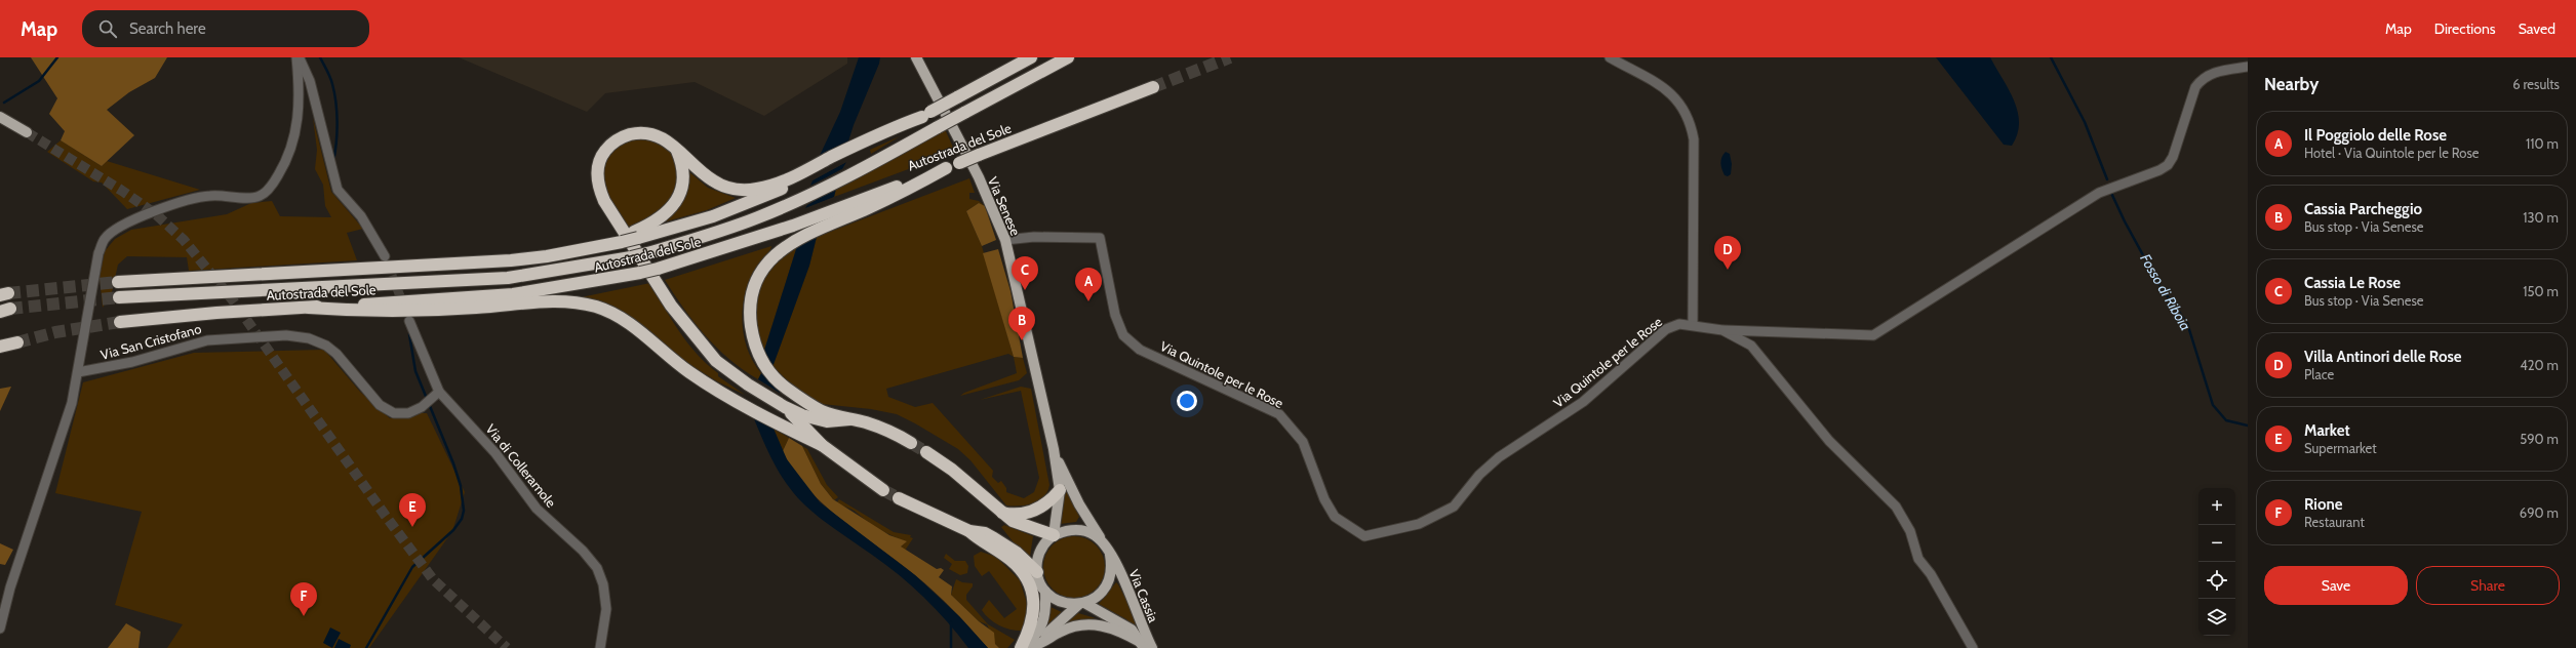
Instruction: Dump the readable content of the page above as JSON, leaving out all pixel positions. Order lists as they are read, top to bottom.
{
  "streets": {
    "highway": ["Autostrada del Sole"],
    "main road": ["Via Senese", "Via Cassia"],
    "street": ["Via San Cristofano", "Via Quintole per le Rose", "Via di Colleramole"]
  },
  "crossings": [
    ["Via Senese", "Via Quintole per le Rose"],
    ["Via Senese", "Via Cassia"],
    ["Via San Cristofano", "Via di Colleramole"]
  ],
  "water": ["Fosso di Riboia"],
  "page": {
    "header": "Map",
    "search": "Search here",
    "nav": ["Map", "Directions", "Saved"],
    "heading": ["Nearby", "6 results"],
    "list": [
      {
        "mark": "A",
        "name": "Il Poggiolo delle Rose",
        "note": "Hotel · Via Quintole per le Rose",
        "value": "110 m"
      },
      {
        "mark": "B",
        "name": "Cassia Parcheggio",
        "note": "Bus stop · Via Senese",
        "value": "130 m"
      },
      {
        "mark": "C",
        "name": "Cassia Le Rose",
        "note": "Bus stop · Via Senese",
        "value": "150 m"
      },
      {
        "mark": "D",
        "name": "Villa Antinori delle Rose",
        "note": "Place",
        "value": "420 m"
      },
      {
        "mark": "E",
        "name": "Market",
        "note": "Supermarket",
        "value": "590 m"
      },
      {
        "mark": "F",
        "name": "Rione",
        "note": "Restaurant",
        "value": "690 m"
      }
    ],
    "pins": [
      "D",
      "C",
      "A",
      "B",
      "E",
      "F"
    ],
    "map_buttons": ["+", "−"],
    "buttons": ["Save", "Share"]
  }
}
